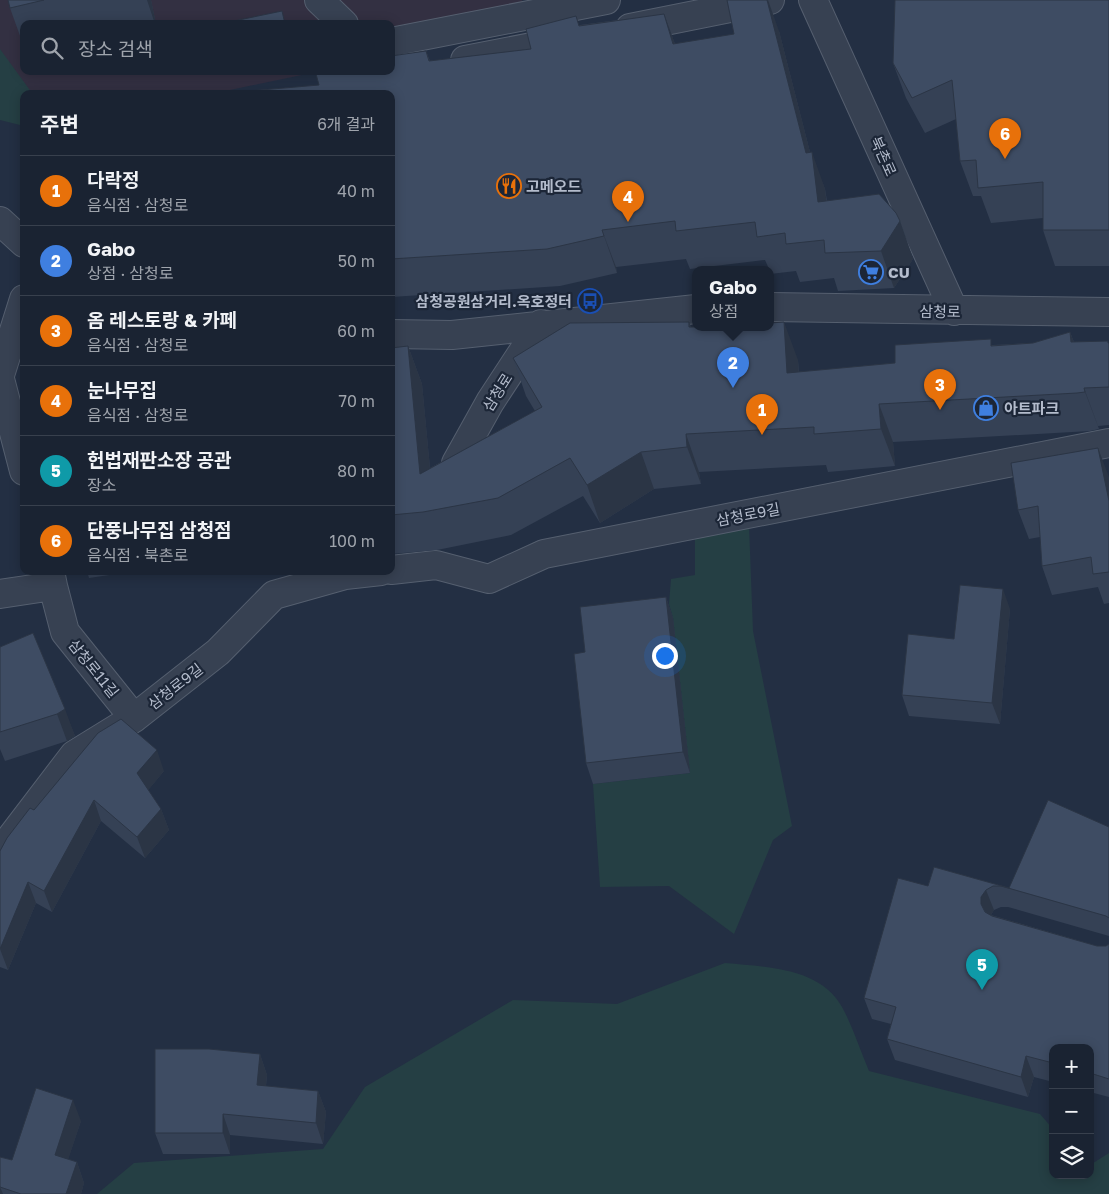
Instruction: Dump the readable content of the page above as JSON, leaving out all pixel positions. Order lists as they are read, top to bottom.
{
  "streets": {
    "street": [
      "북촌로",
      "삼청로",
      "삼청로9길",
      "삼청로11길"
    ]
  },
  "crossings": [
    ["북촌로", "삼청로"],
    ["삼청로9길", "삼청로11길"]
  ],
  "places": {
    "restaurant": ["고메오드"],
    "supermarket": ["CU"],
    "bus stop": ["삼청공원삼거리.옥호정터"],
    "shop": ["아트파크"]
  },
  "page": {
    "search": "장소 검색",
    "heading": ["주변", "6개 결과"],
    "pins": [
      "6",
      "4",
      "2",
      "3",
      "1",
      "5"
    ],
    "list": [
      {
        "mark": "1",
        "name": "다락정",
        "note": "음식점 · 삼청로",
        "value": "40 m"
      },
      {
        "mark": "2",
        "name": "Gabo",
        "note": "상점 · 삼청로",
        "value": "50 m"
      },
      {
        "mark": "3",
        "name": "옴 레스토랑 & 카페",
        "note": "음식점 · 삼청로",
        "value": "60 m"
      },
      {
        "mark": "4",
        "name": "눈나무집",
        "note": "음식점 · 삼청로",
        "value": "70 m"
      },
      {
        "mark": "5",
        "name": "헌법재판소장 공관",
        "note": "장소",
        "value": "80 m"
      },
      {
        "mark": "6",
        "name": "단풍나무집 삼청점",
        "note": "음식점 · 북촌로",
        "value": "100 m"
      }
    ],
    "popup": ["Gabo", "상점"],
    "map_buttons": ["+", "−"]
  }
}
